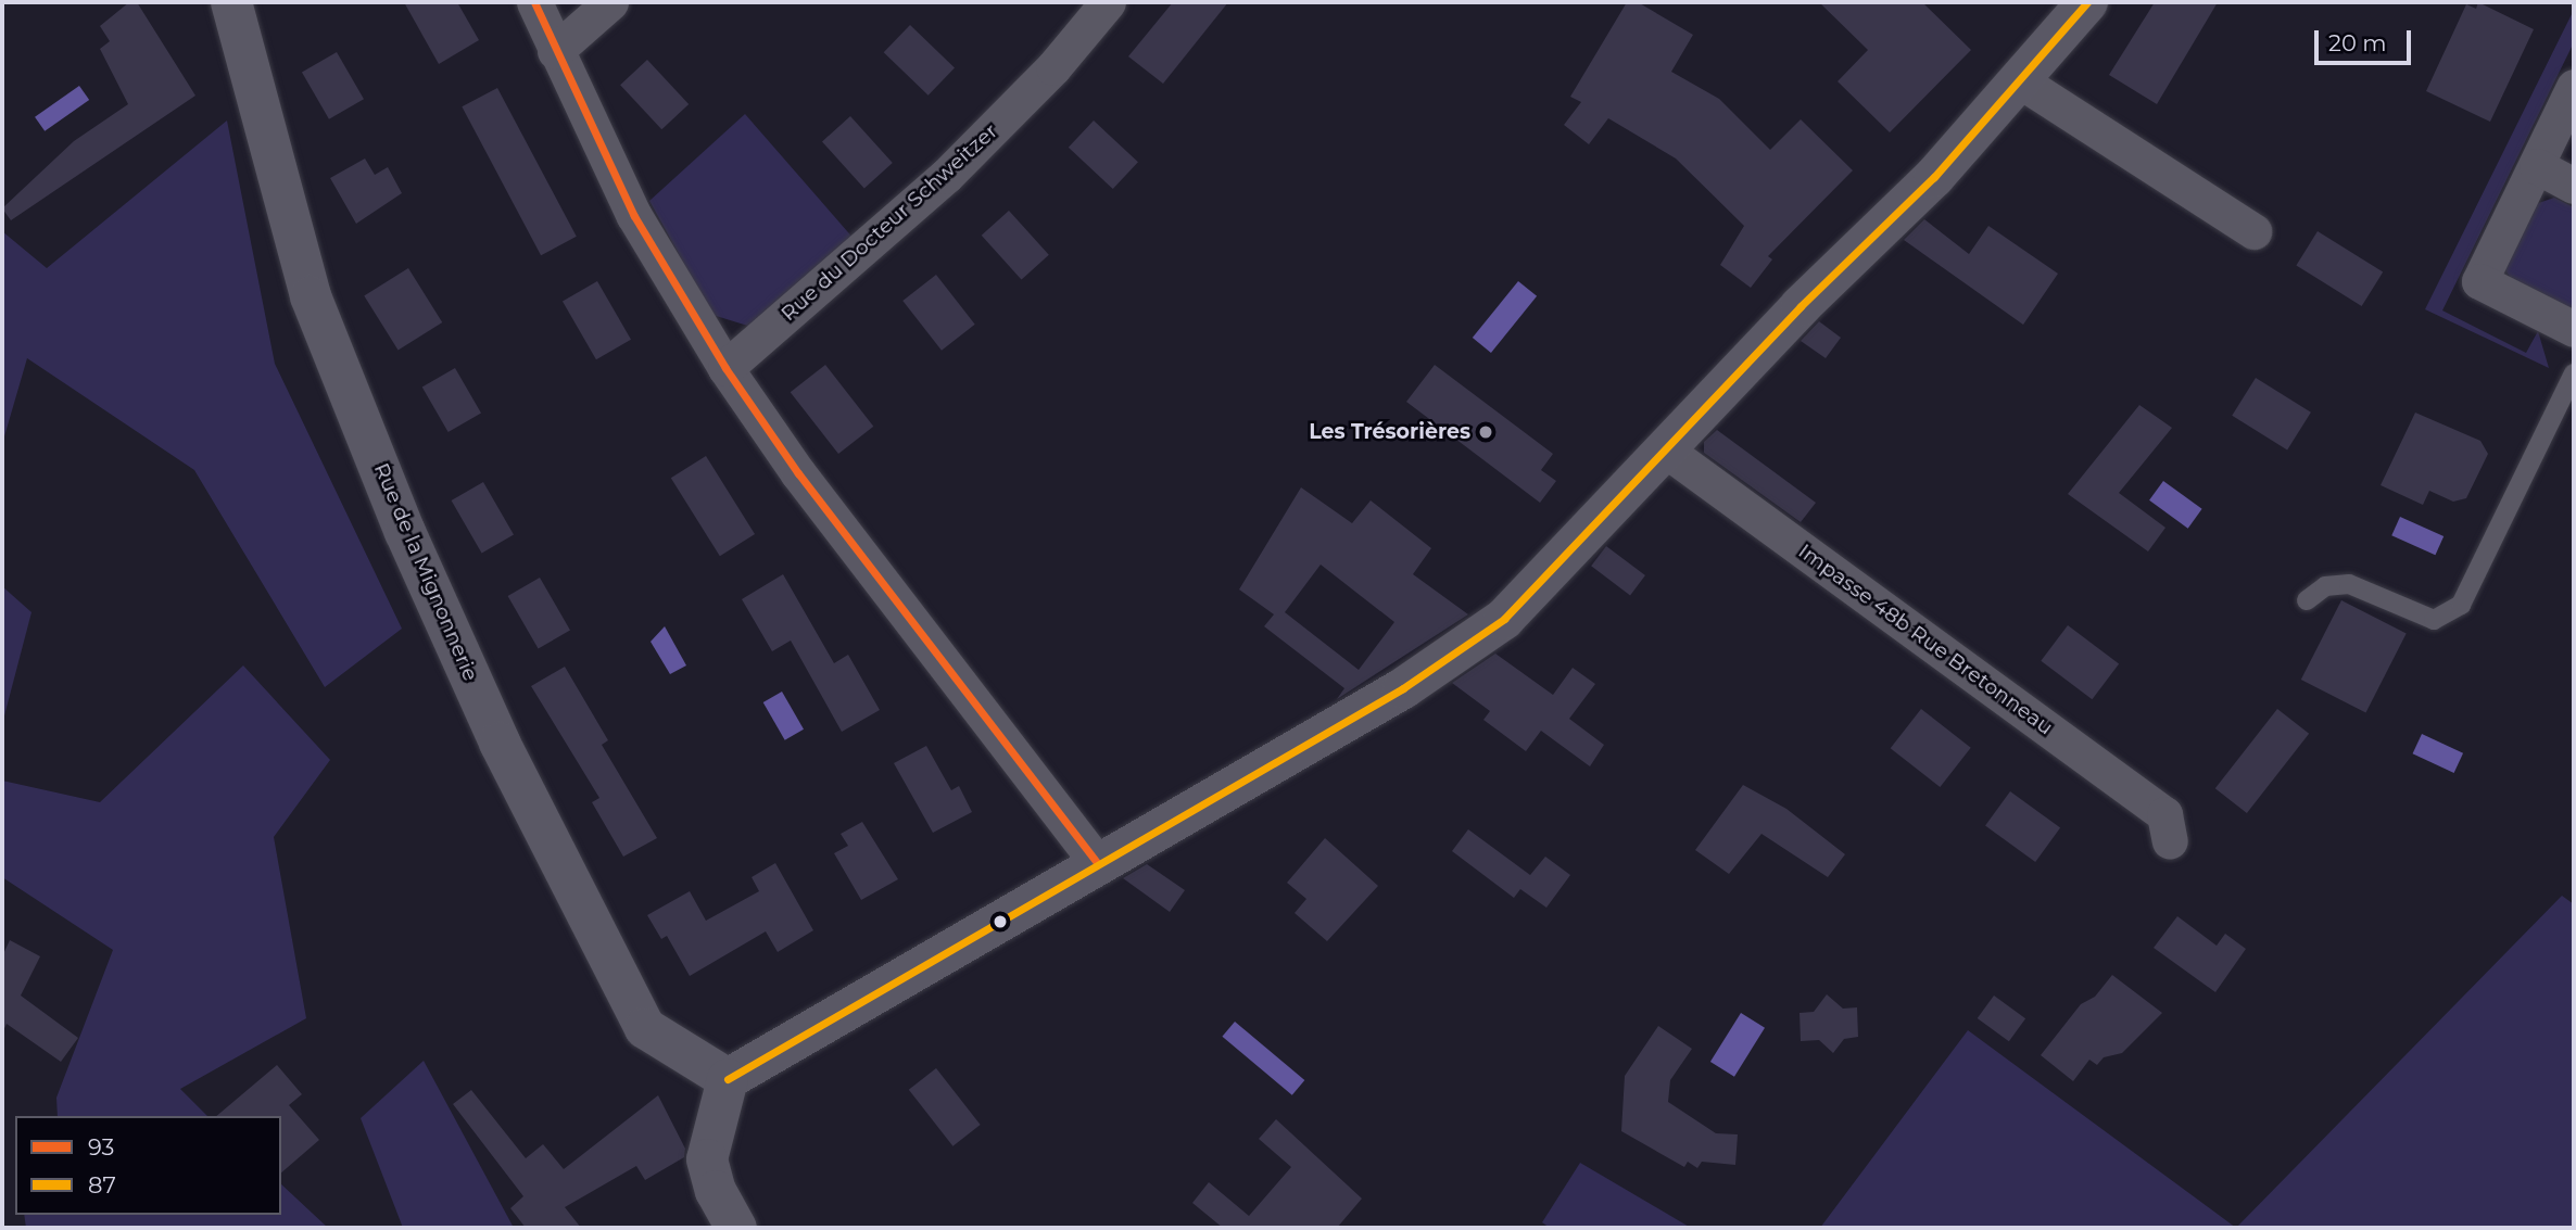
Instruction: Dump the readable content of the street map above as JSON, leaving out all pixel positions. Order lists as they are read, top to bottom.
{
  "streets": {
    "street": ["Rue du Docteur Schweitzer", "Rue de la Mignonnerie", "Impasse 48b Rue Bretonneau"]
  },
  "places": ["Les Trésorières"],
  "lines": ["transit line 93", "transit line 87"],
  "legend": ["93", "87"],
  "scale_bar": "20 m"
}
